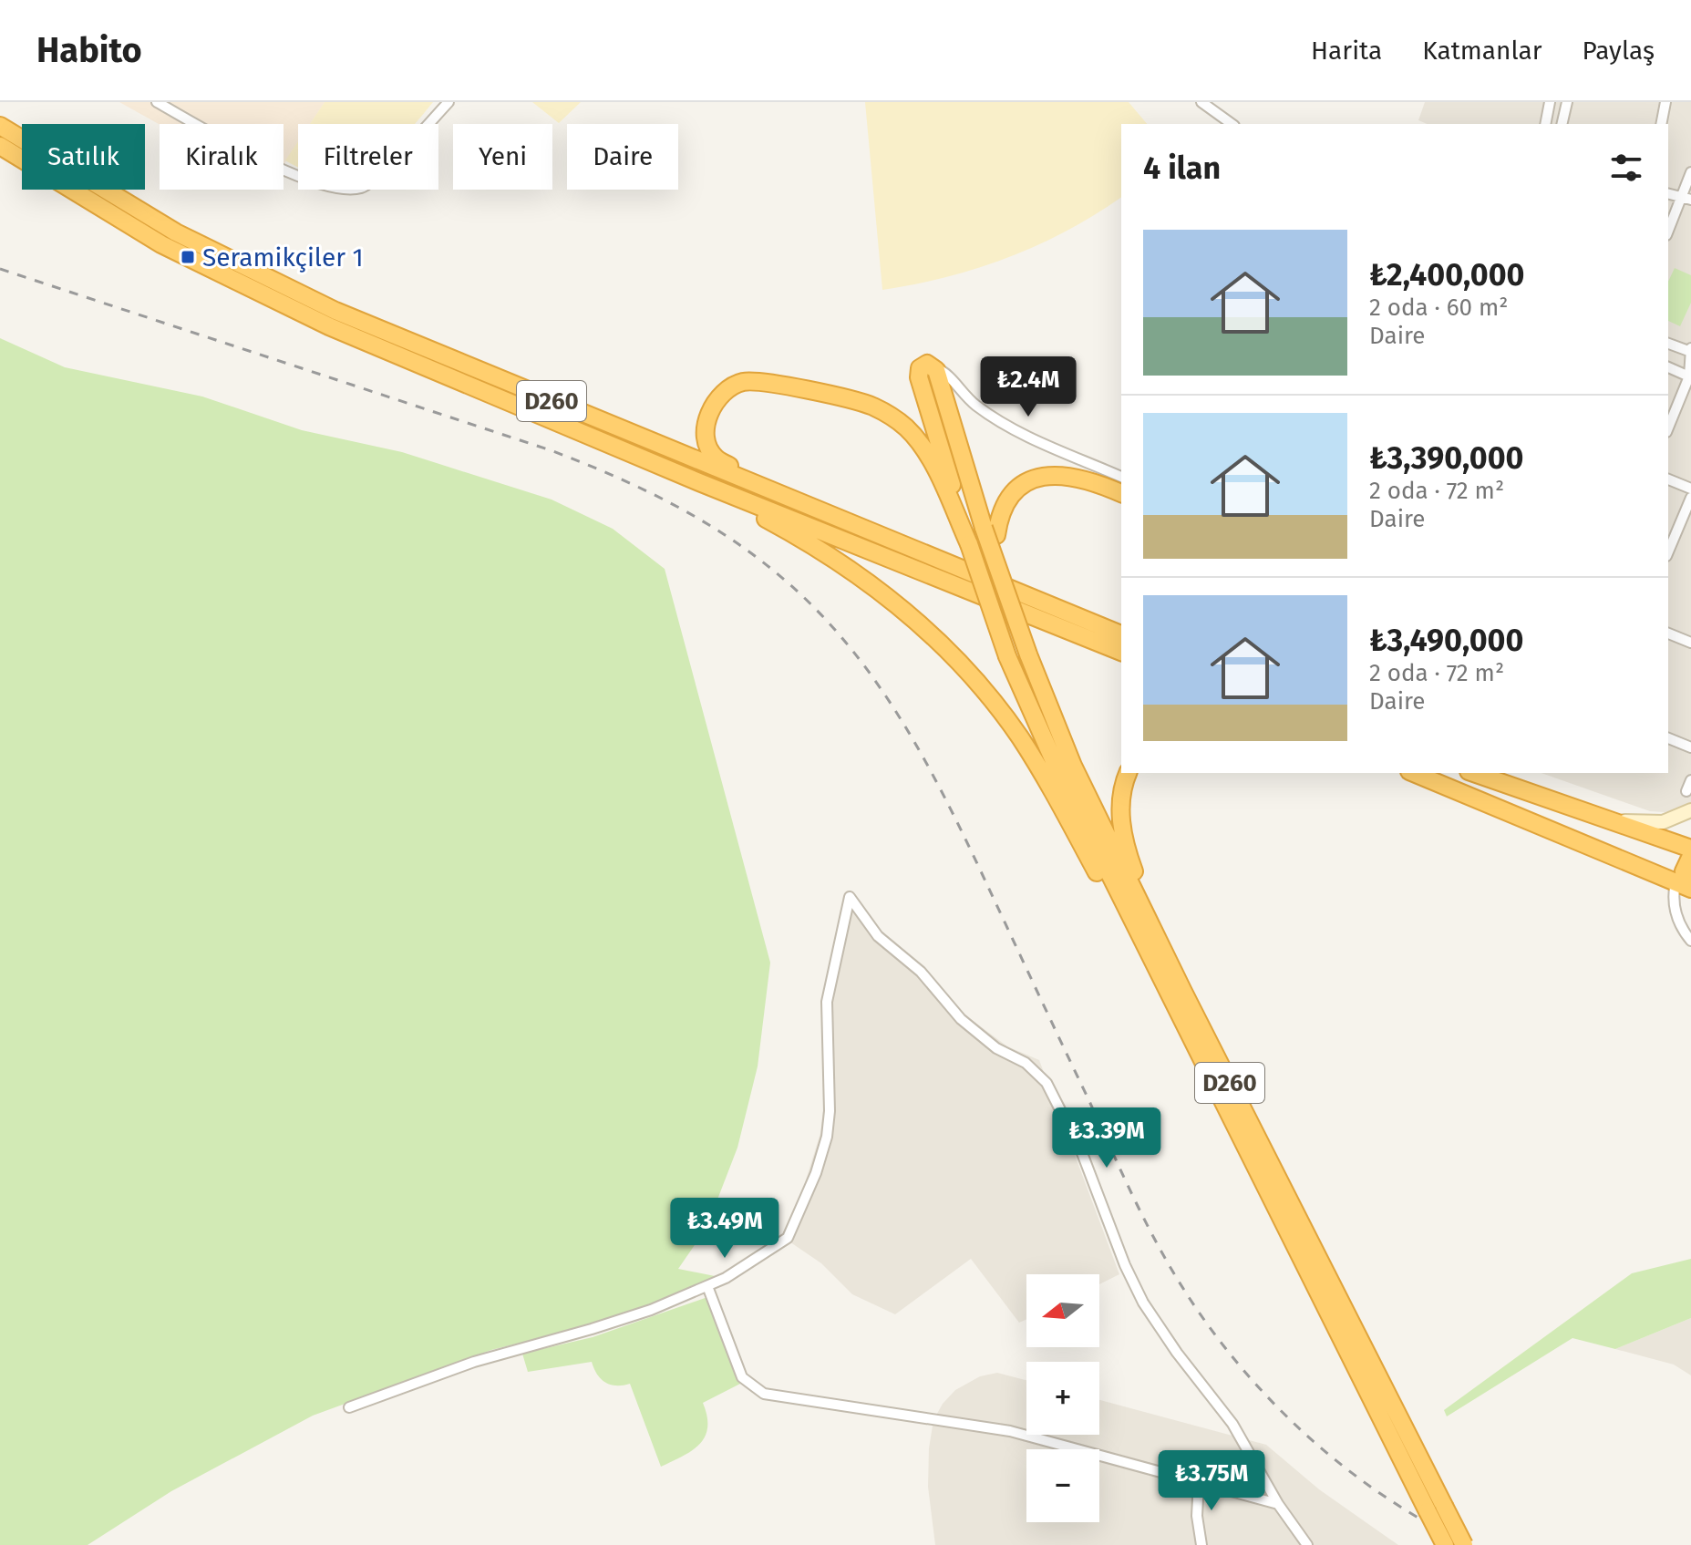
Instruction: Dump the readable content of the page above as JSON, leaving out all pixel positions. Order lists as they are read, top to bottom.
{
  "streets": {
    "highway": ["D260"]
  },
  "places": {
    "transit": ["Seramikçiler 1"]
  },
  "north": "left",
  "page": {
    "header": "Habito",
    "nav": ["Harita", "Katmanlar", "Paylaş"],
    "chip": [
      "Satılık",
      "Kiralık",
      "Filtreler",
      "Yeni",
      "Daire"
    ],
    "heading": "4 ilan",
    "list": [
      {
        "name": "₺2,400,000",
        "note": "2 oda · 60 m² · Daire"
      },
      {
        "name": "₺3,390,000",
        "note": "2 oda · 72 m² · Daire"
      },
      {
        "name": "₺3,490,000",
        "note": "2 oda · 72 m² · Daire"
      }
    ],
    "price": [
      "₺2.4M",
      "₺3.39M",
      "₺3.49M",
      "₺3.75M"
    ],
    "map_buttons": ["+", "−"]
  }
}
